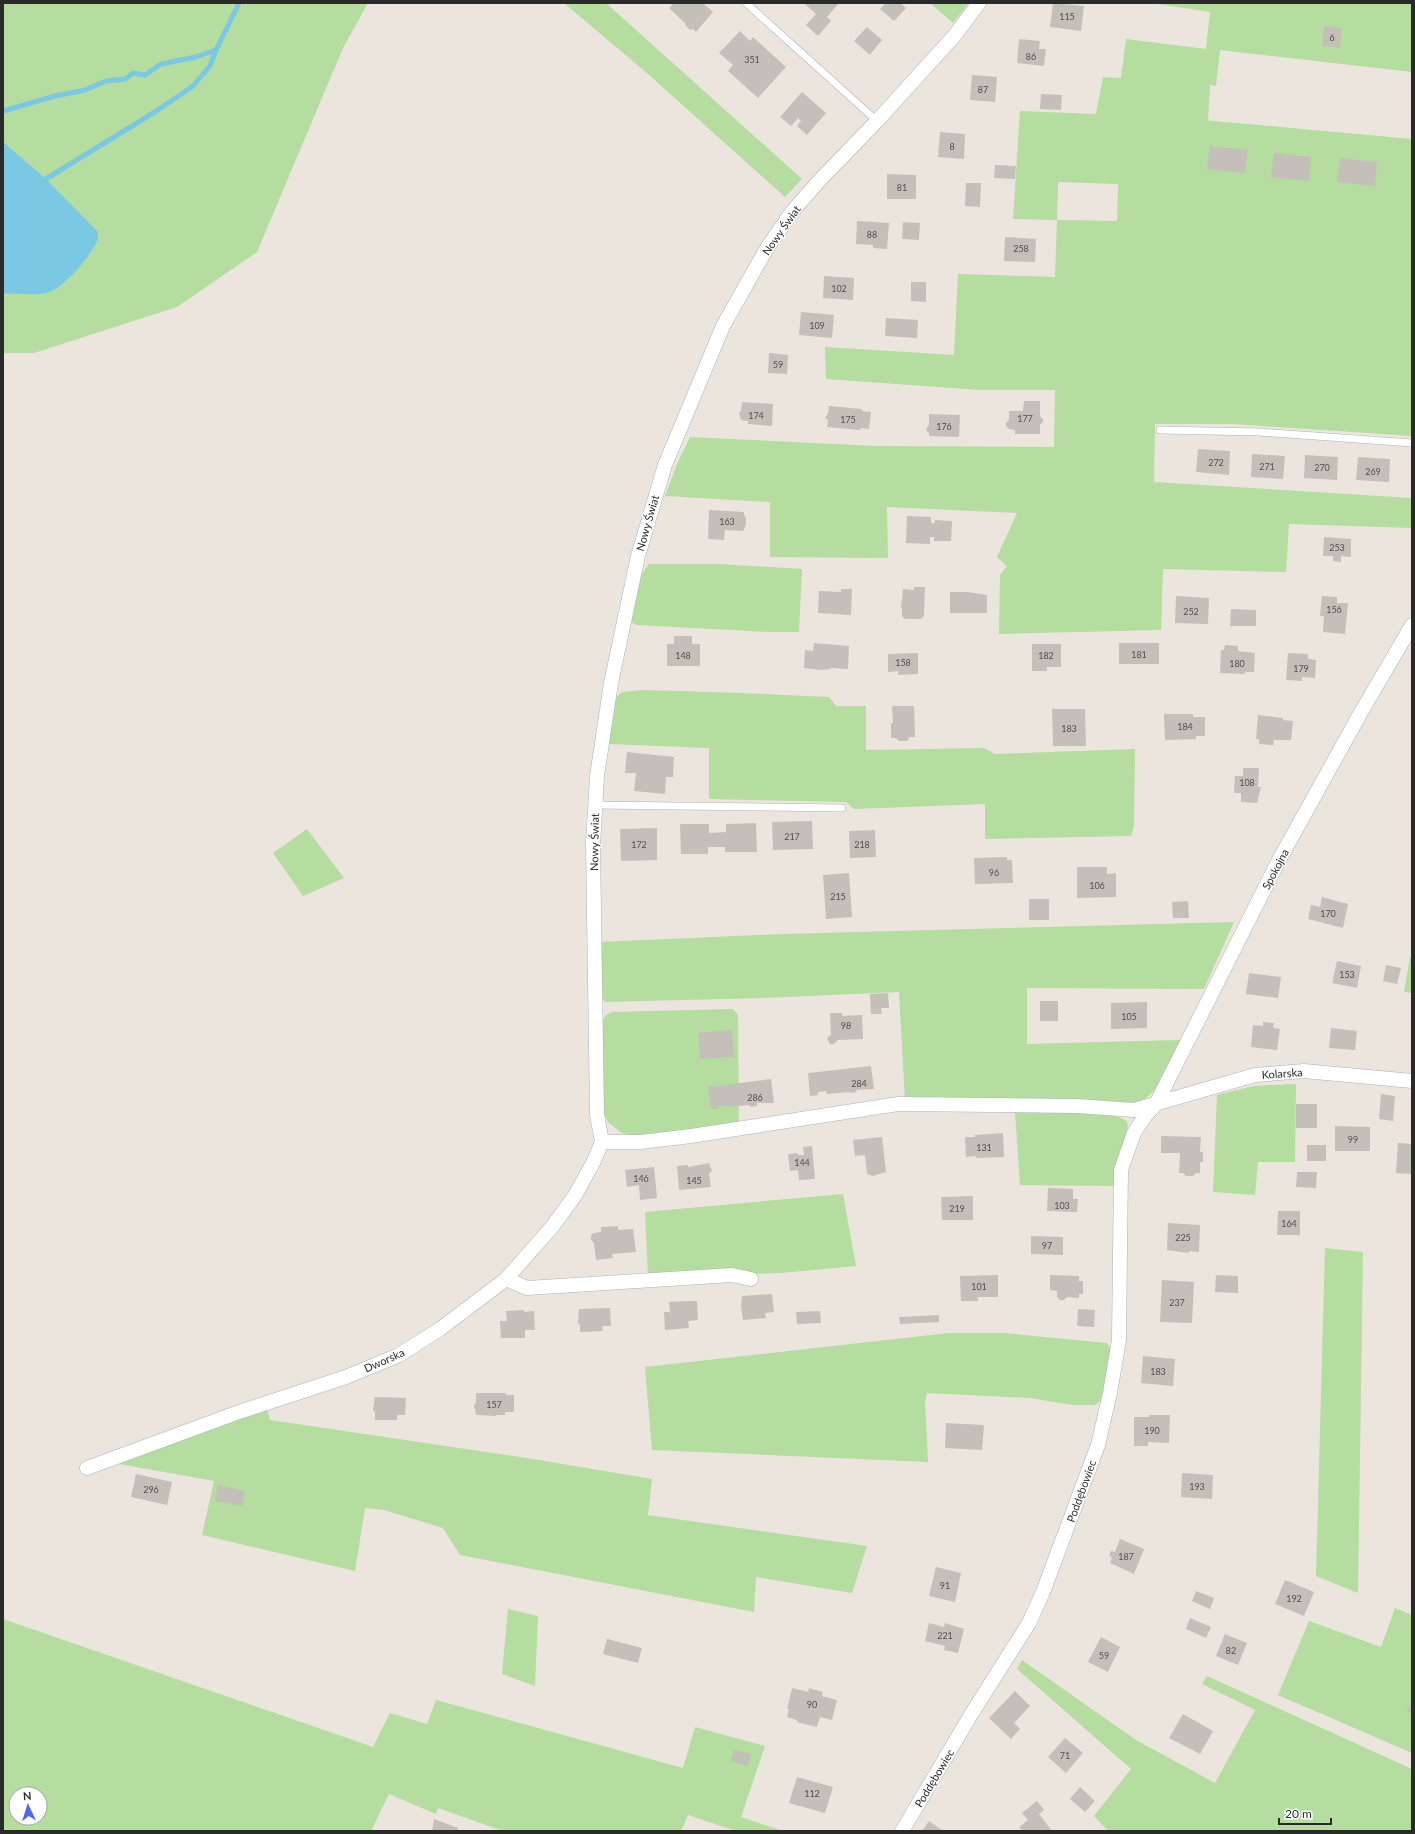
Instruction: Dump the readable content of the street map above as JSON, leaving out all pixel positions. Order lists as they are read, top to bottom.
{
  "streets": {
    "street": [
      "Nowy Świat",
      "Spokojna",
      "Kolarska",
      "Dworska",
      "Poddębowiec"
    ]
  },
  "crossings": [
    ["Nowy Świat", "Kolarska"],
    ["Nowy Świat", "Dworska"],
    ["Spokojna", "Kolarska"],
    ["Spokojna", "Poddębowiec"],
    ["Kolarska", "Dworska"]
  ],
  "house_numbers": [
    "115",
    "6",
    "86",
    "351",
    "87",
    "8",
    "81",
    "88",
    "258",
    "102",
    "109",
    "59",
    "174",
    "177",
    "175",
    "176",
    "272",
    "271",
    "270",
    "269",
    "163",
    "253",
    "156",
    "252",
    "181",
    "148",
    "182",
    "158",
    "180",
    "179",
    "184",
    "183",
    "108",
    "217",
    "172",
    "218",
    "96",
    "106",
    "215",
    "170",
    "153",
    "105",
    "98",
    "284",
    "286",
    "99",
    "131",
    "144",
    "146",
    "145",
    "103",
    "219",
    "164",
    "225",
    "97",
    "101",
    "237",
    "183",
    "157",
    "190",
    "193",
    "296",
    "187",
    "91",
    "192",
    "221",
    "82",
    "59",
    "90",
    "71",
    "112"
  ],
  "scale_bar": "20 m",
  "north": "top"
}
